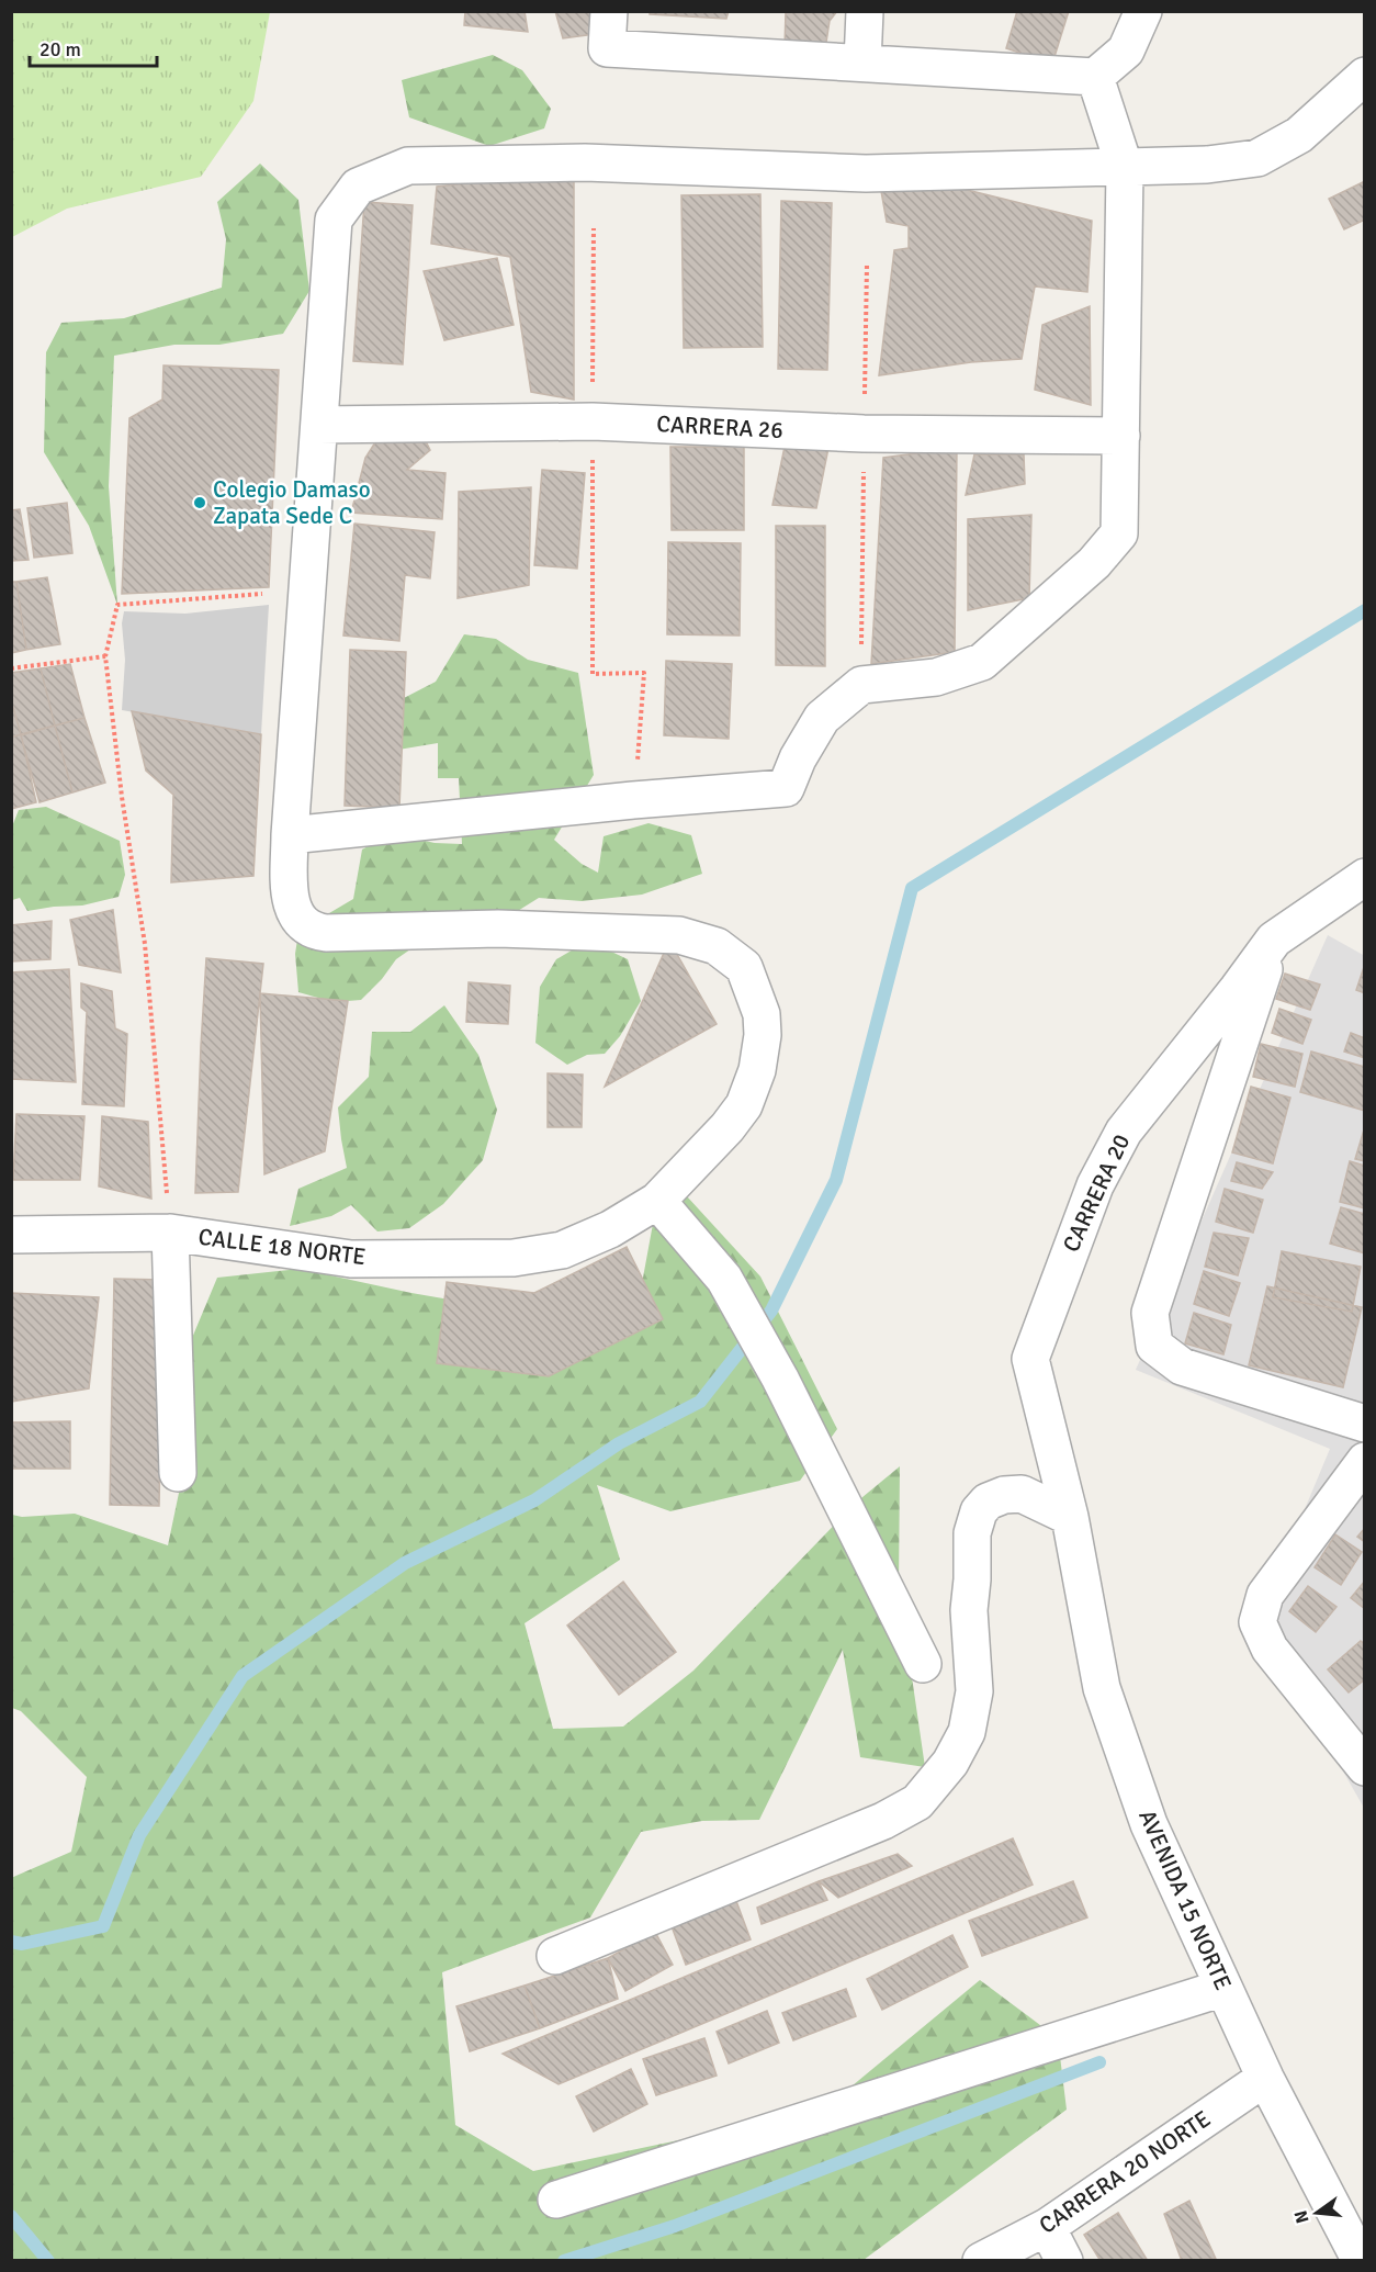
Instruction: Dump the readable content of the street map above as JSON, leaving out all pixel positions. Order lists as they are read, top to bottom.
{
  "streets": {
    "street": [
      "CARRERA 26",
      "CARRERA 20",
      "CALLE 18 NORTE",
      "AVENIDA 15 NORTE",
      "CARRERA 20 NORTE"
    ]
  },
  "crossings": [
    ["CARRERA 20", "AVENIDA 15 NORTE"],
    ["AVENIDA 15 NORTE", "CARRERA 20 NORTE"]
  ],
  "places": ["Colegio Damaso Zapata Sede C"],
  "scale_bar": "20 m",
  "north": "left"
}
